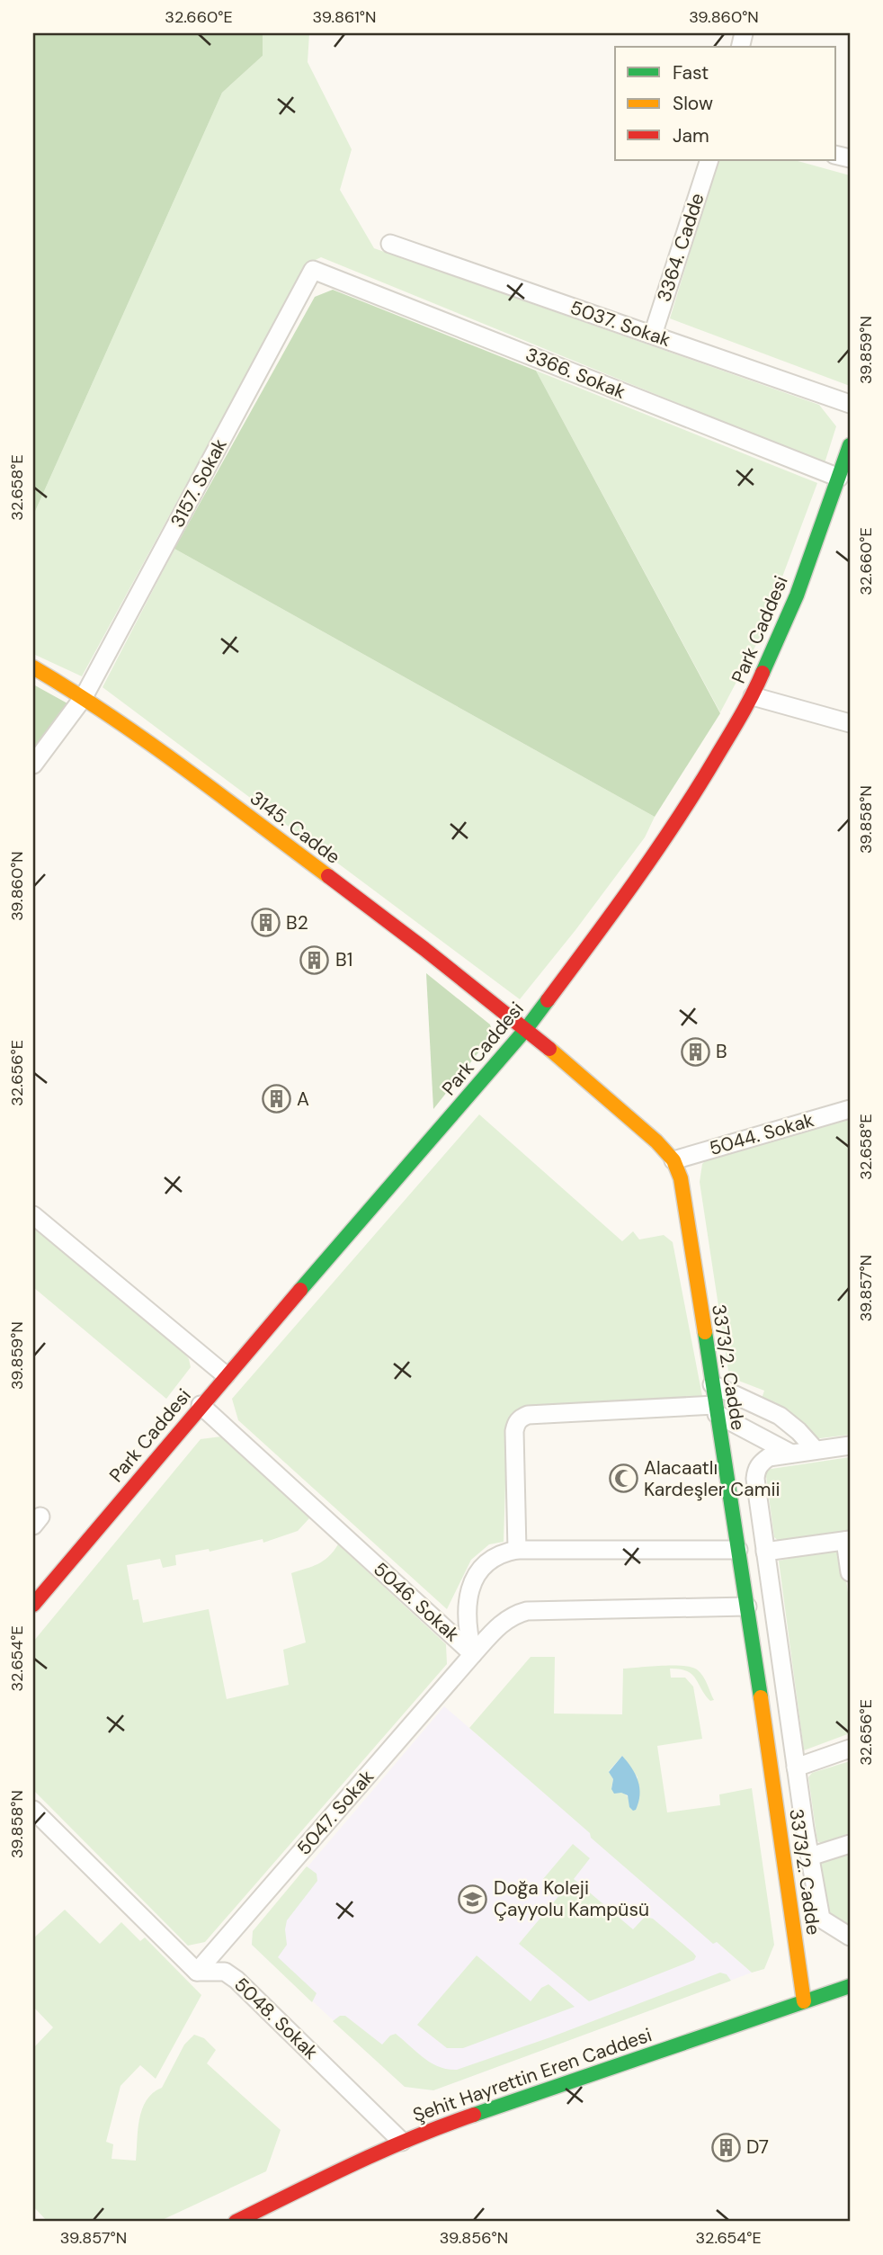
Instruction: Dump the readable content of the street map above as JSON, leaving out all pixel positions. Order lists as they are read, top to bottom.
{
  "streets": {
    "street": [
      "3364. Cadde",
      "5037. Sokak",
      "3366. Sokak",
      "3157. Sokak",
      "Park Caddesi",
      "3145. Cadde",
      "5044. Sokak",
      "3373/2. Cadde",
      "5046. Sokak",
      "5047. Sokak",
      "5048. Sokak",
      "Şehit Hayrettin Eren Caddesi"
    ]
  },
  "crossings": [
    ["3364. Cadde", "5037. Sokak"],
    ["3366. Sokak", "3157. Sokak"],
    ["3366. Sokak", "Park Caddesi"],
    ["3157. Sokak", "3145. Cadde"],
    ["Park Caddesi", "3145. Cadde"],
    ["Park Caddesi", "3373/2. Cadde"],
    ["Park Caddesi", "5046. Sokak"],
    ["3145. Cadde", "3373/2. Cadde"],
    ["5044. Sokak", "3373/2. Cadde"],
    ["3373/2. Cadde", "5046. Sokak"],
    ["3373/2. Cadde", "Şehit Hayrettin Eren Caddesi"],
    ["5046. Sokak", "5047. Sokak"],
    ["5047. Sokak", "5048. Sokak"],
    ["5048. Sokak", "Şehit Hayrettin Eren Caddesi"]
  ],
  "places": {
    "building": [
      "B2",
      "B1",
      "B",
      "A",
      "D7"
    ],
    "mosque": ["Alacaatlı Kardeşler Camii"],
    "school or university": ["Doğa Koleji Çayyolu Kampüsü"]
  },
  "legend": ["Fast", "Slow", "Jam"],
  "coordinates": [
    "32.660°E",
    "39.861°N",
    "39.860°N",
    "39.859°N",
    "32.658°E",
    "39.858°N",
    "32.656°E",
    "39.857°N",
    "32.654°E",
    "39.856°N"
  ]
}
